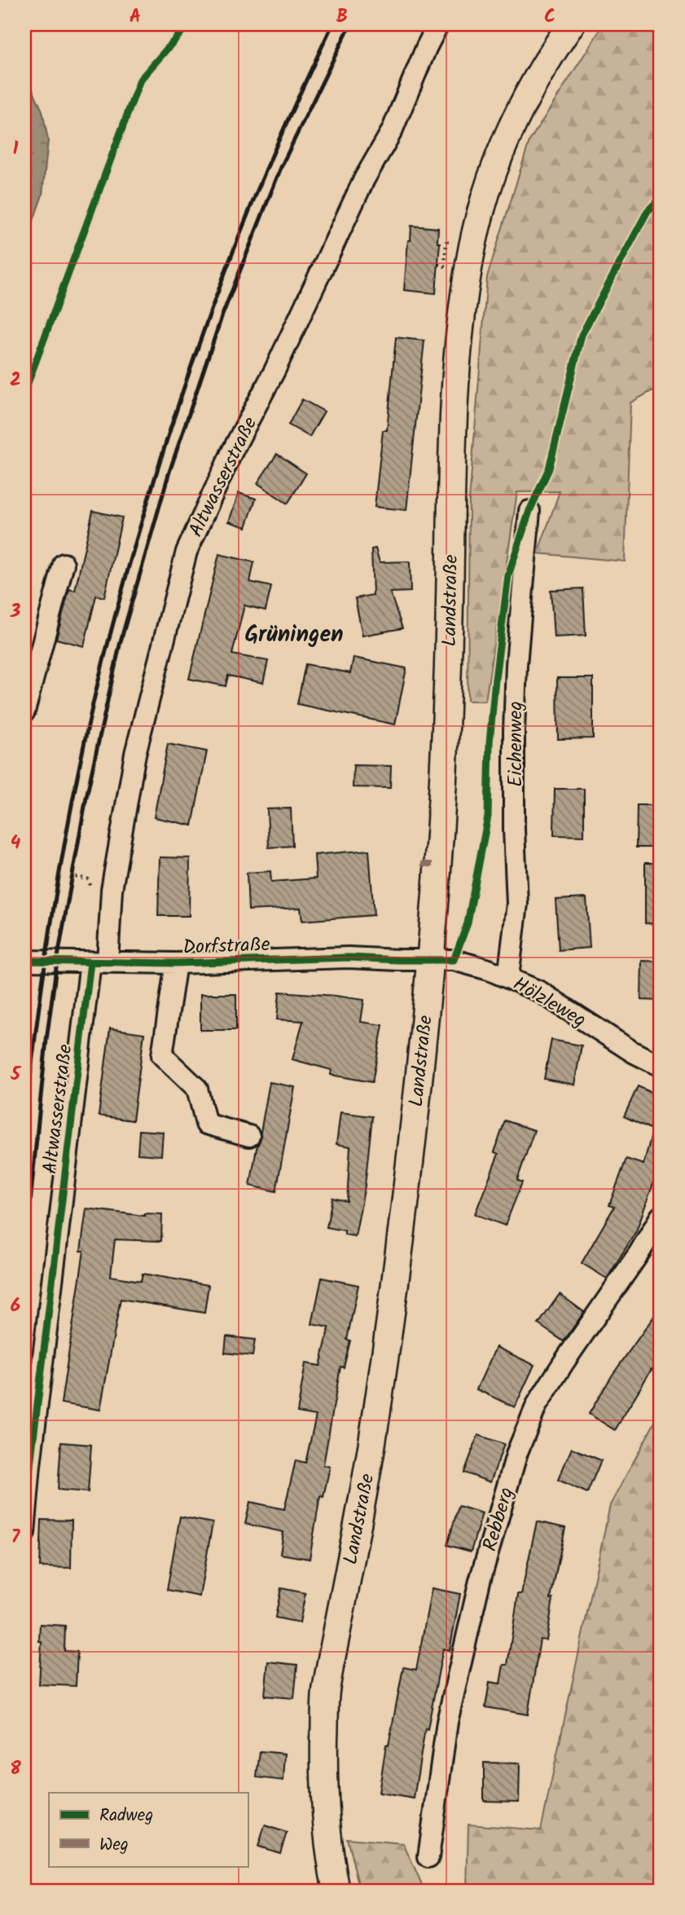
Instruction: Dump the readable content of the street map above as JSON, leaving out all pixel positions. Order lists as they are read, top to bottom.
{
  "streets": {
    "main road": ["Landstraße"],
    "street": [
      "Altwasserstraße",
      "Eichenweg",
      "Dorfstraße",
      "Hölzleweg",
      "Rebberg"
    ]
  },
  "crossings": [
    ["Altwasserstraße", "Dorfstraße"],
    ["Landstraße", "Dorfstraße"],
    ["Landstraße", "Hölzleweg"],
    ["Eichenweg", "Hölzleweg"],
    ["Dorfstraße", "Hölzleweg"]
  ],
  "districts": ["Grüningen"],
  "legend": ["Radweg", "Weg"],
  "grid": {
    "columns": ["A", "B", "C"],
    "rows": [
      "1",
      "2",
      "3",
      "4",
      "5",
      "6",
      "7",
      "8"
    ]
  }
}
